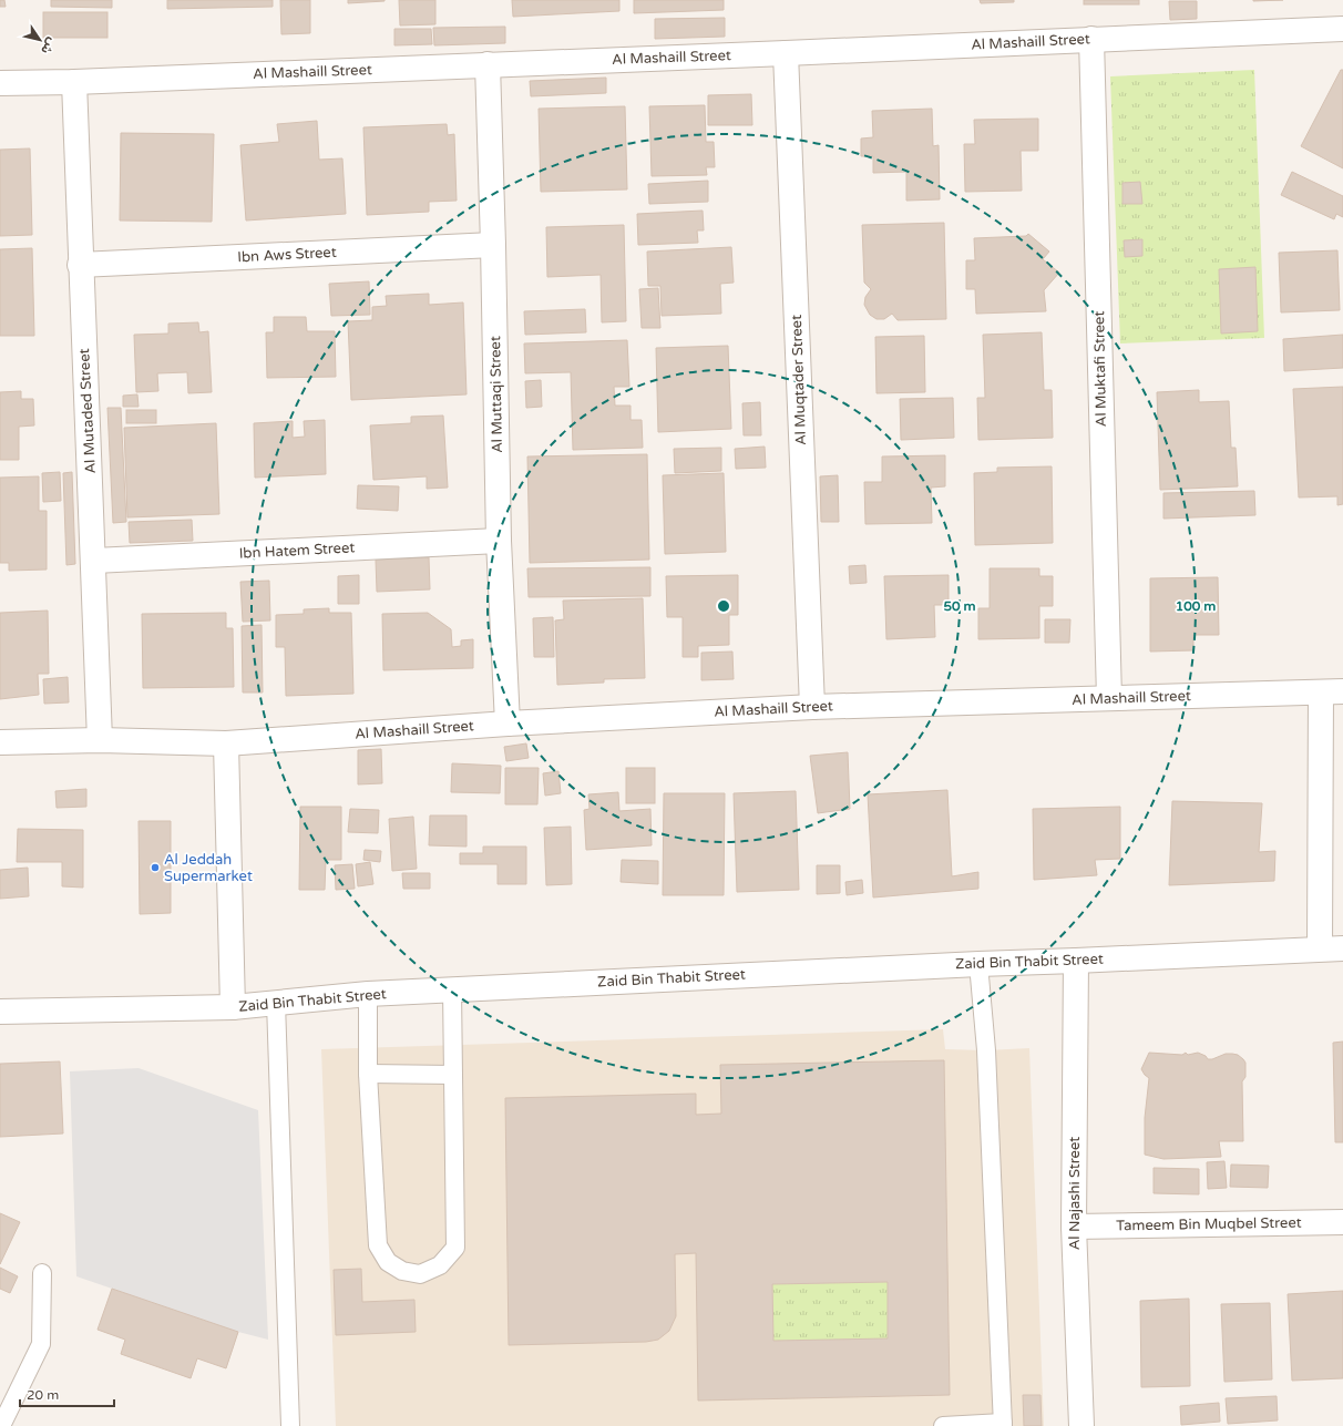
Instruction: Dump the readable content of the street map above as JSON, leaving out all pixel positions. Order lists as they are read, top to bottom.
{
  "streets": {
    "street": [
      "Al Mashaill Street",
      "Ibn Aws Street",
      "Al Muktafi Street",
      "Al Muqtader Street",
      "Al Muttaqi Street",
      "Al Mutaded Street",
      "Ibn Hatem Street",
      "Zaid Bin Thabit Street",
      "Al Najashi Street",
      "Tameem Bin Muqbel Street"
    ]
  },
  "crossings": [
    ["Al Mashaill Street", "Al Muktafi Street"],
    ["Al Mashaill Street", "Al Muqtader Street"],
    ["Al Mashaill Street", "Al Muttaqi Street"],
    ["Al Mashaill Street", "Al Mutaded Street"],
    ["Al Mashaill Street", "Zaid Bin Thabit Street"],
    ["Ibn Aws Street", "Al Muttaqi Street"],
    ["Ibn Aws Street", "Al Mutaded Street"],
    ["Al Muttaqi Street", "Ibn Hatem Street"],
    ["Al Mutaded Street", "Ibn Hatem Street"],
    ["Zaid Bin Thabit Street", "Al Najashi Street"],
    ["Al Najashi Street", "Tameem Bin Muqbel Street"]
  ],
  "places": ["Al Jeddah Supermarket"],
  "scale_bar": "20 m",
  "north": "bottom right",
  "rings": ["50 m", "100 m"]
}
